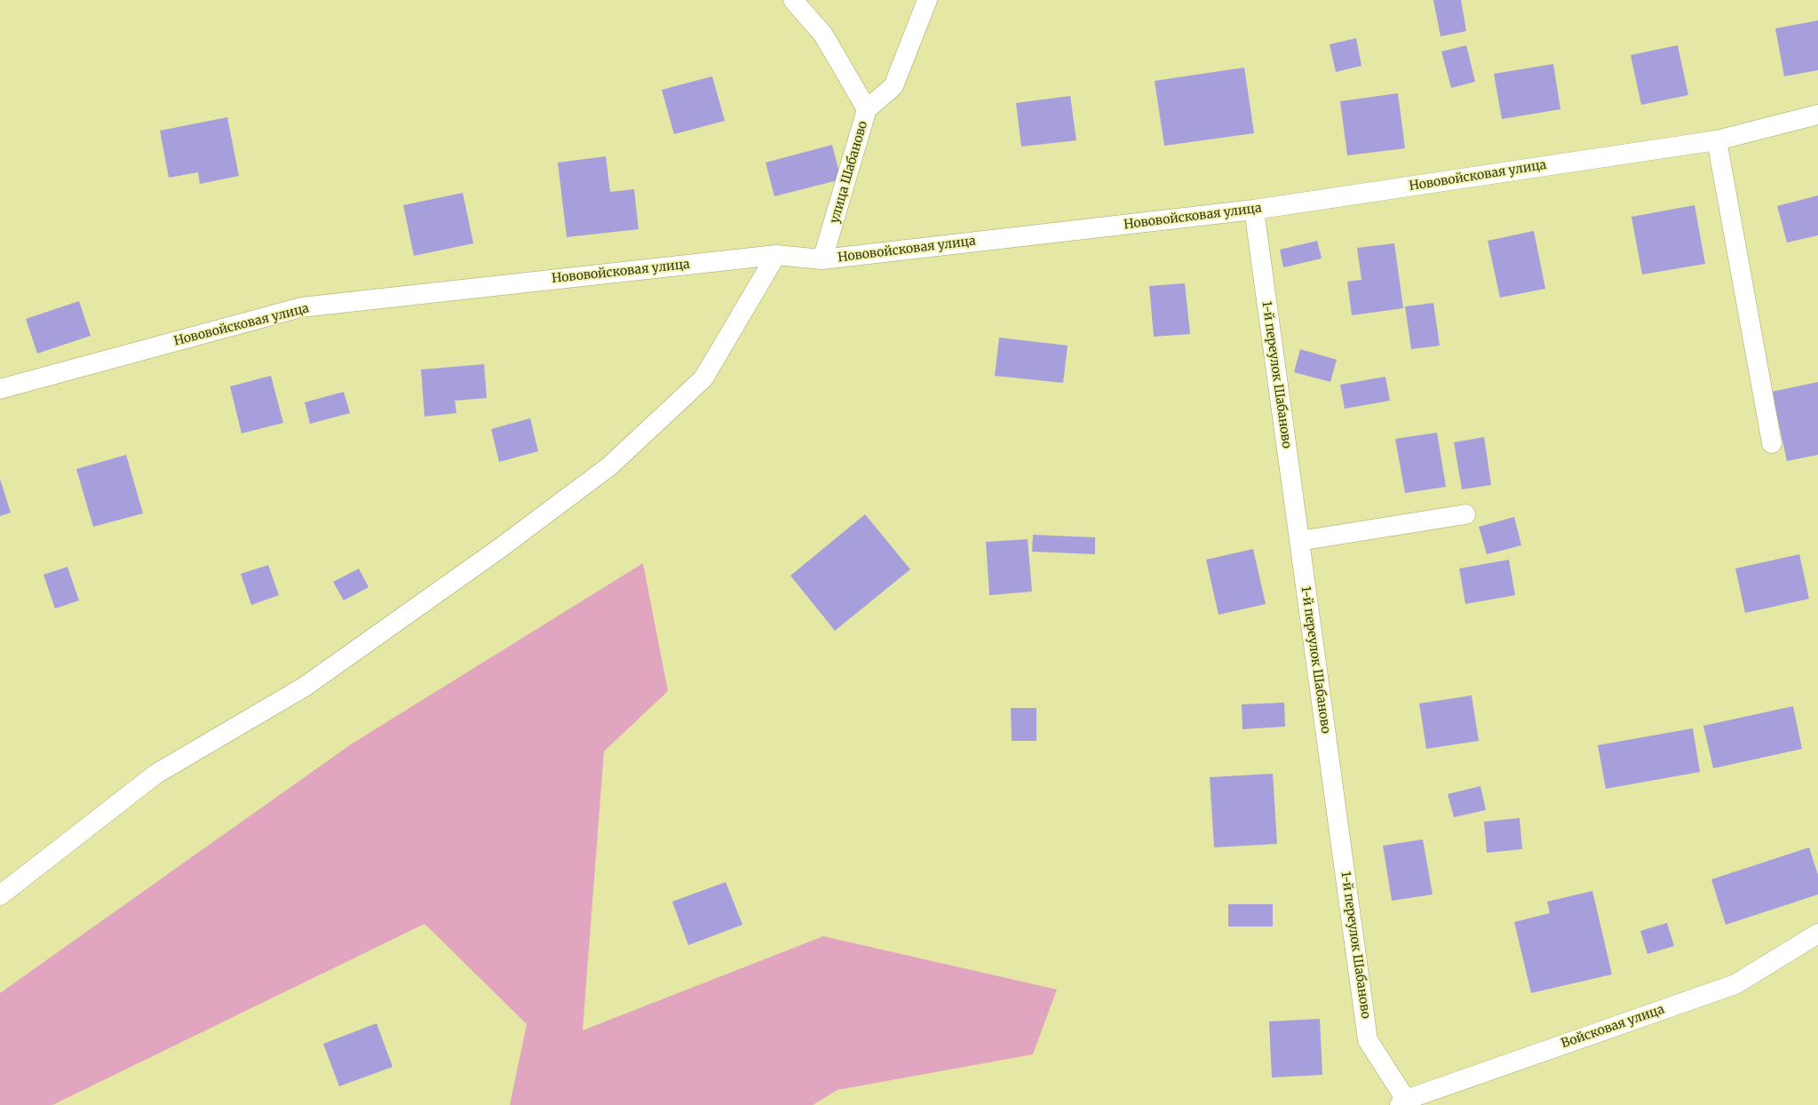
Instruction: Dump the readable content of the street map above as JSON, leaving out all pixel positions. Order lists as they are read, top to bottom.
{
  "streets": {
    "street": [
      "улица Шабаново",
      "Нововойсковая улица",
      "1-й переулок Шабаново",
      "Войсковая улица"
    ]
  },
  "crossings": [
    ["улица Шабаново", "Нововойсковая улица"],
    ["Нововойсковая улица", "1-й переулок Шабаново"],
    ["1-й переулок Шабаново", "Войсковая улица"]
  ]
}
